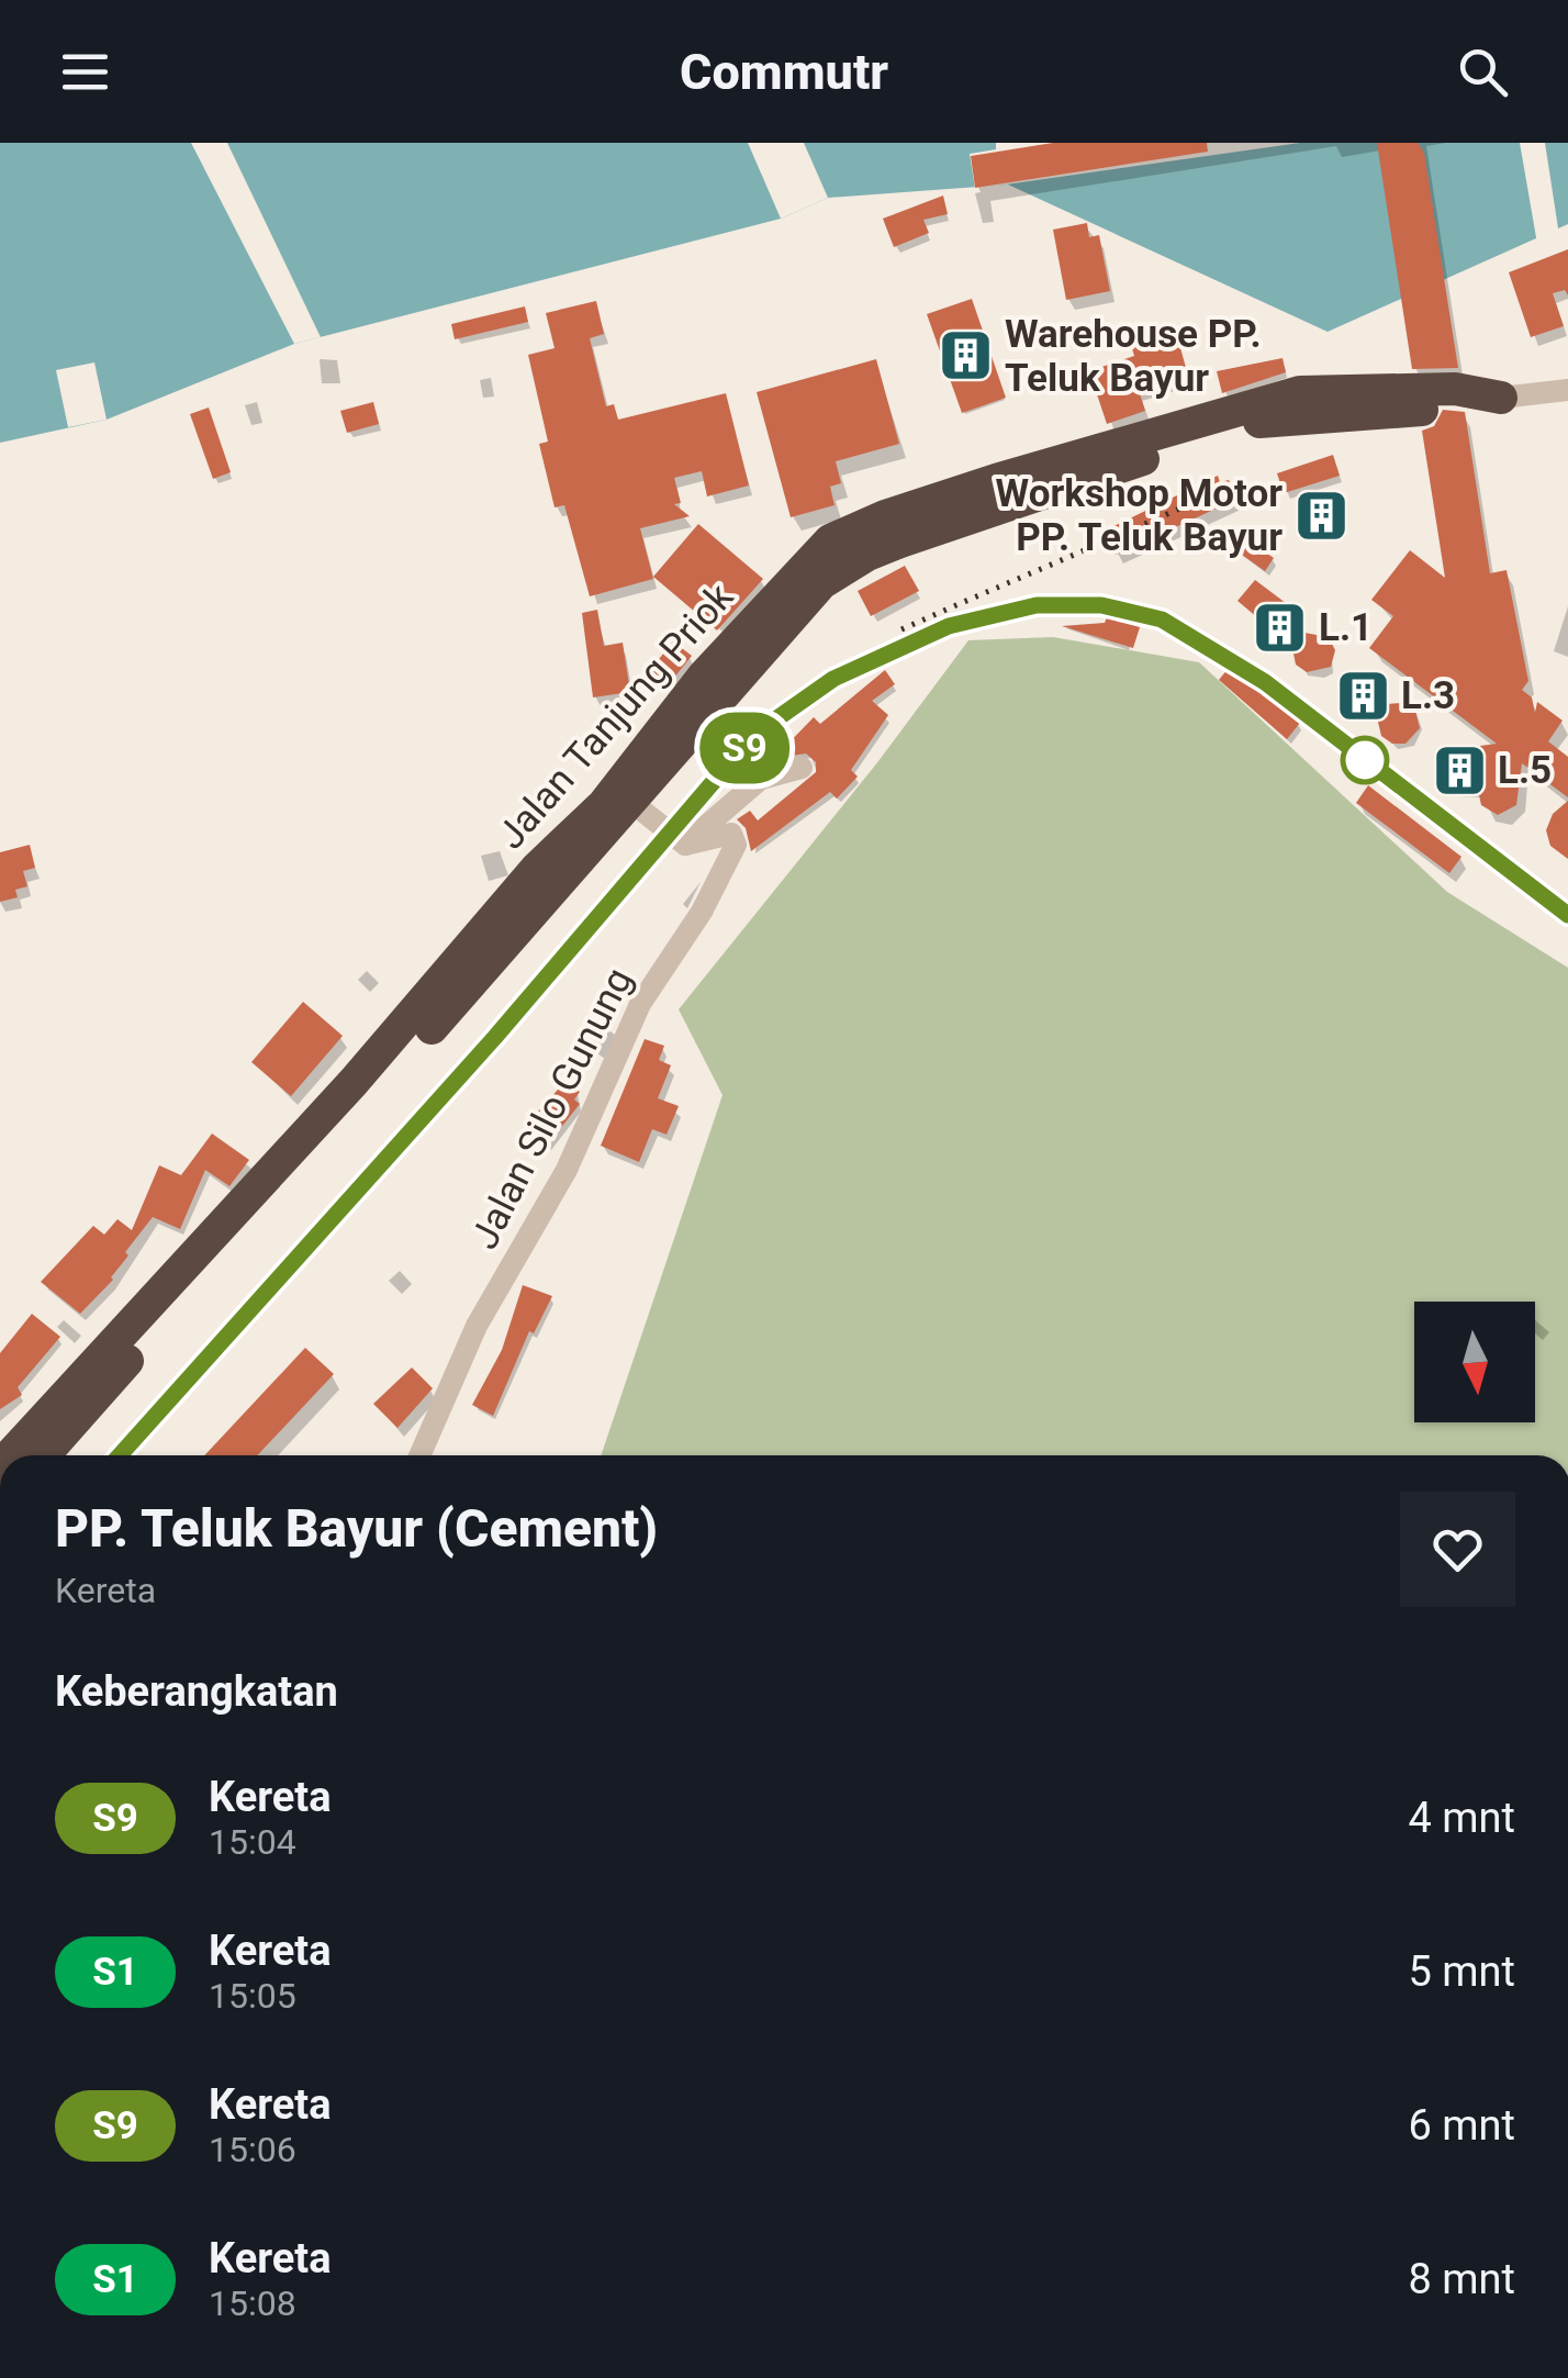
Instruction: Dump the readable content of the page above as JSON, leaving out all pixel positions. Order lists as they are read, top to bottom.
{
  "streets": {
    "highway": ["Jalan Tanjung Priok"],
    "street": ["Jalan Silo Gunung"]
  },
  "places": {
    "building": [
      "Warehouse PP. Teluk Bayur",
      "Workshop Motor PP. Teluk Bayur",
      "L.1",
      "L.3",
      "L.5"
    ]
  },
  "north": "bottom",
  "page": {
    "header": "Commutr",
    "on_map": "S9",
    "heading": [
      ["PP. Teluk Bayur (Cement)", "Kereta"],
      "Keberangkatan"
    ],
    "list": [
      {
        "mark": "S9",
        "name": "Kereta",
        "note": "15:04",
        "value": "4 mnt"
      },
      {
        "mark": "S1",
        "name": "Kereta",
        "note": "15:05",
        "value": "5 mnt"
      },
      {
        "mark": "S9",
        "name": "Kereta",
        "note": "15:06",
        "value": "6 mnt"
      },
      {
        "mark": "S1",
        "name": "Kereta",
        "note": "15:08",
        "value": "8 mnt"
      }
    ]
  }
}
